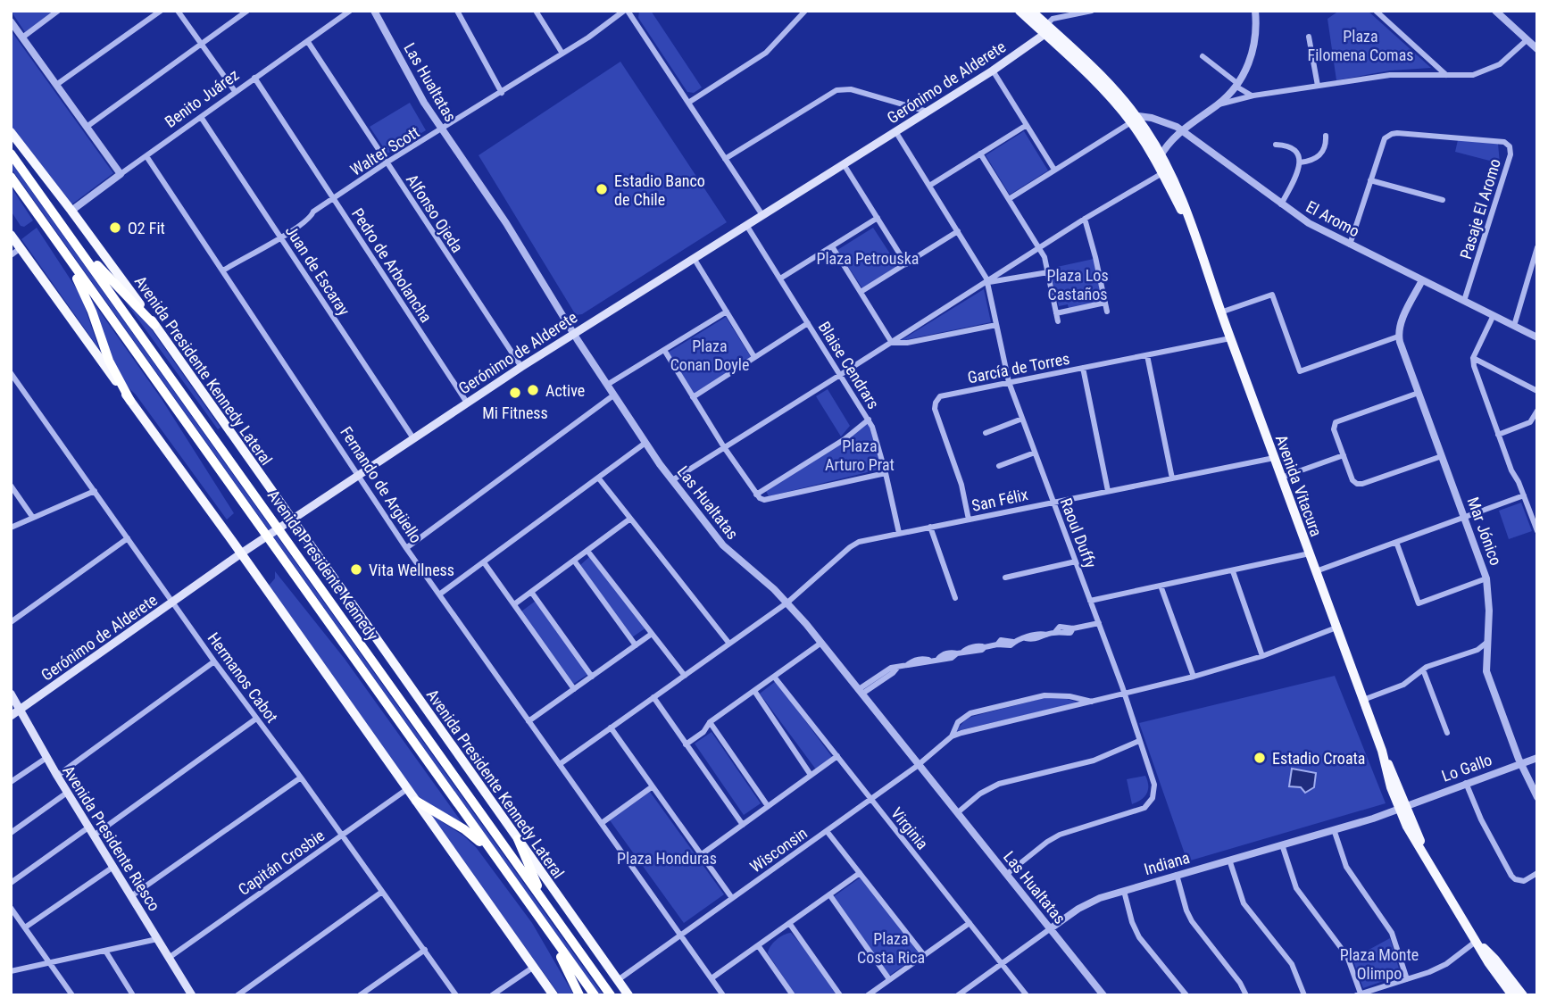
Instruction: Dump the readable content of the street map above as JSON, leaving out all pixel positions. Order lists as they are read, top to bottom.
{
  "streets": {
    "highway": ["Avenida Presidente Kennedy"],
    "main road": [
      "Gerónimo de Alderete",
      "Avenida Presidente Kennedy Lateral",
      "Avenida Vitacura",
      "Avenida Presidente Riesco"
    ],
    "street": [
      "Las Hualtatas",
      "Benito Juárez",
      "Walter Scott",
      "Pasaje El Aromo",
      "Alfonso Ojeda",
      "El Aromo",
      "Pedro de Arbolancha",
      "Juan de Escaray",
      "Blaise Cendrars",
      "García de Torres",
      "Fernando de Argüello",
      "San Félix",
      "Mar Jónico",
      "Raoul Duffy",
      "Hermanos Cabot",
      "Lo Gallo",
      "Virginia",
      "Wisconsin",
      "Capitán Crosbie",
      "Indiana"
    ]
  },
  "crossings": [
    ["Las Hualtatas", "Gerónimo de Alderete"],
    ["Las Hualtatas", "Walter Scott"],
    ["Las Hualtatas", "San Félix"],
    ["Las Hualtatas", "Raoul Duffy"],
    ["Las Hualtatas", "Wisconsin"],
    ["Las Hualtatas", "Indiana"],
    ["Gerónimo de Alderete", "Alfonso Ojeda"],
    ["Gerónimo de Alderete", "Pedro de Arbolancha"],
    ["Gerónimo de Alderete", "Juan de Escaray"],
    ["Gerónimo de Alderete", "Blaise Cendrars"],
    ["Gerónimo de Alderete", "Avenida Presidente Kennedy Lateral"],
    ["Gerónimo de Alderete", "Fernando de Argüello"],
    ["Gerónimo de Alderete", "Avenida Vitacura"],
    ["Gerónimo de Alderete", "Raoul Duffy"],
    ["Gerónimo de Alderete", "Hermanos Cabot"],
    ["Gerónimo de Alderete", "Avenida Presidente Riesco"],
    ["Benito Juárez", "Alfonso Ojeda"],
    ["Benito Juárez", "Pedro de Arbolancha"],
    ["Benito Juárez", "Juan de Escaray"],
    ["Benito Juárez", "Avenida Presidente Kennedy Lateral"],
    ["Benito Juárez", "Fernando de Argüello"],
    ["Walter Scott", "Alfonso Ojeda"],
    ["Walter Scott", "Pedro de Arbolancha"],
    ["Walter Scott", "Juan de Escaray"],
    ["Walter Scott", "Fernando de Argüello"],
    ["Pasaje El Aromo", "El Aromo"],
    ["El Aromo", "Avenida Vitacura"],
    ["Blaise Cendrars", "San Félix"],
    ["García de Torres", "Avenida Vitacura"],
    ["García de Torres", "San Félix"],
    ["García de Torres", "Raoul Duffy"],
    ["Avenida Presidente Kennedy Lateral", "Wisconsin"],
    ["Fernando de Argüello", "San Félix"],
    ["Fernando de Argüello", "Wisconsin"],
    ["Avenida Vitacura", "San Félix"],
    ["Avenida Vitacura", "Lo Gallo"],
    ["Avenida Vitacura", "Wisconsin"],
    ["Avenida Vitacura", "Indiana"],
    ["San Félix", "Raoul Duffy"],
    ["Mar Jónico", "Lo Gallo"],
    ["Raoul Duffy", "Wisconsin"],
    ["Hermanos Cabot", "Capitán Crosbie"],
    ["Lo Gallo", "Indiana"],
    ["Virginia", "Wisconsin"],
    ["Virginia", "Indiana"],
    ["Avenida Presidente Riesco", "Capitán Crosbie"]
  ],
  "parks": [
    "Plaza Filomena Comas",
    "Plaza Petrouska",
    "Plaza Los Castaños",
    "Plaza Conan Doyle",
    "Plaza Arturo Prat",
    "Plaza Honduras",
    "Plaza Costa Rica",
    "Plaza Monte Olimpo"
  ],
  "places": [
    "Estadio Banco de Chile",
    "O2 Fit",
    "Active",
    "Mi Fitness",
    "Vita Wellness",
    "Estadio Croata"
  ]
}
